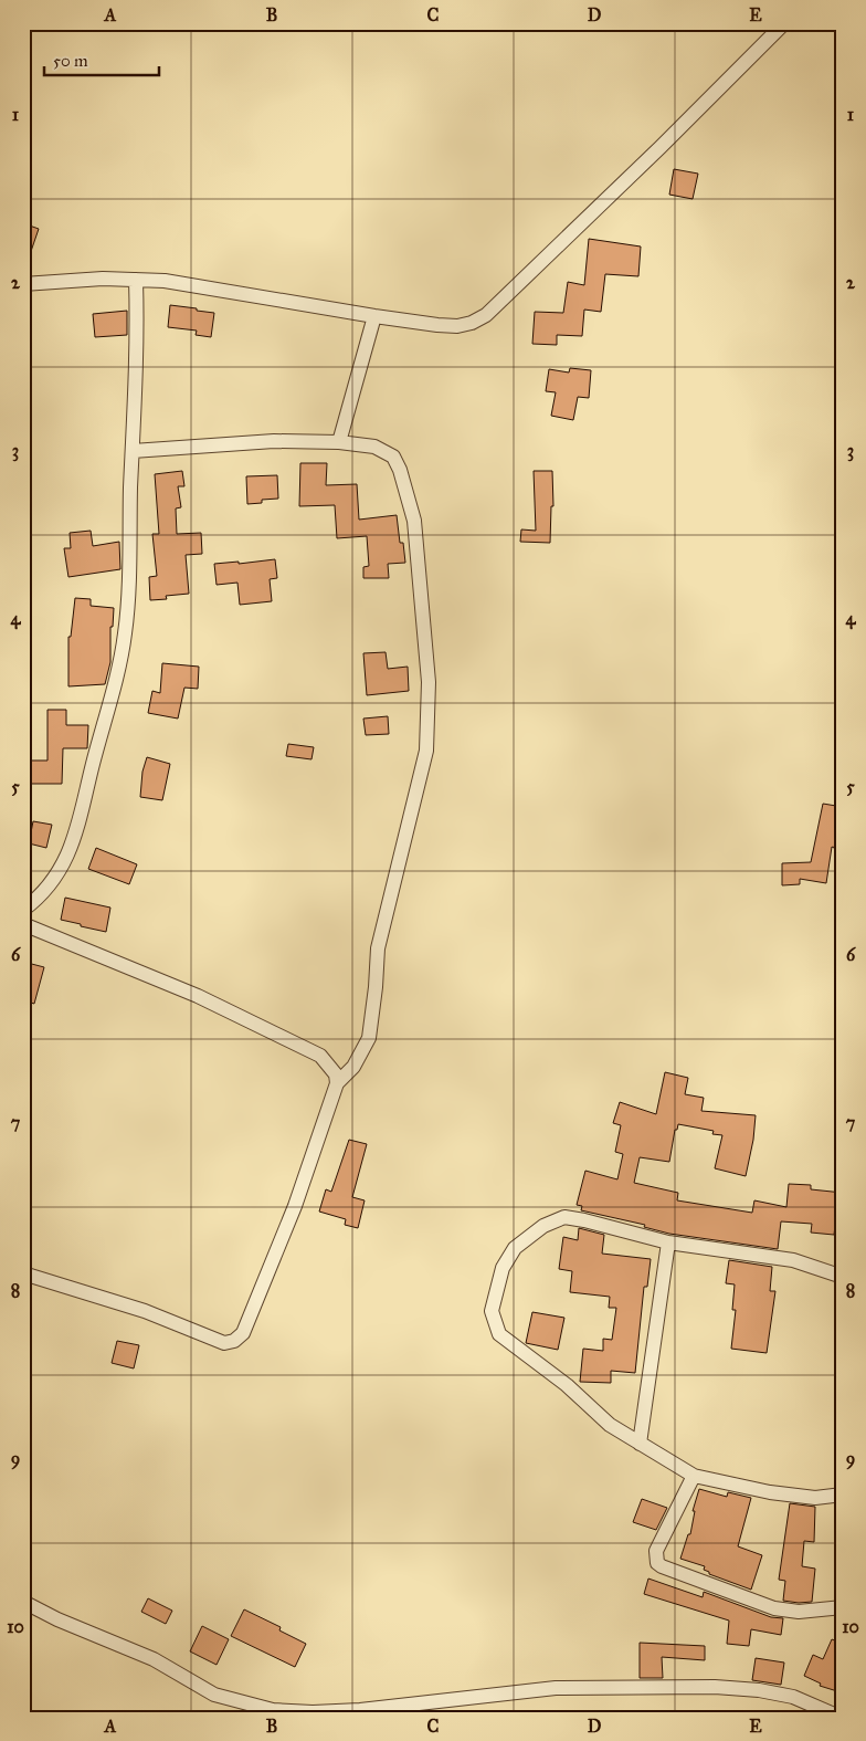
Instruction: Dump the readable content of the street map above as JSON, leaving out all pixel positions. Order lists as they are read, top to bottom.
{
  "scale_bar": "50 m",
  "grid": {
    "columns": [
      "A",
      "B",
      "C",
      "D",
      "E"
    ],
    "rows": [
      "1",
      "2",
      "3",
      "4",
      "5",
      "6",
      "7",
      "8",
      "9",
      "10"
    ]
  }
}
